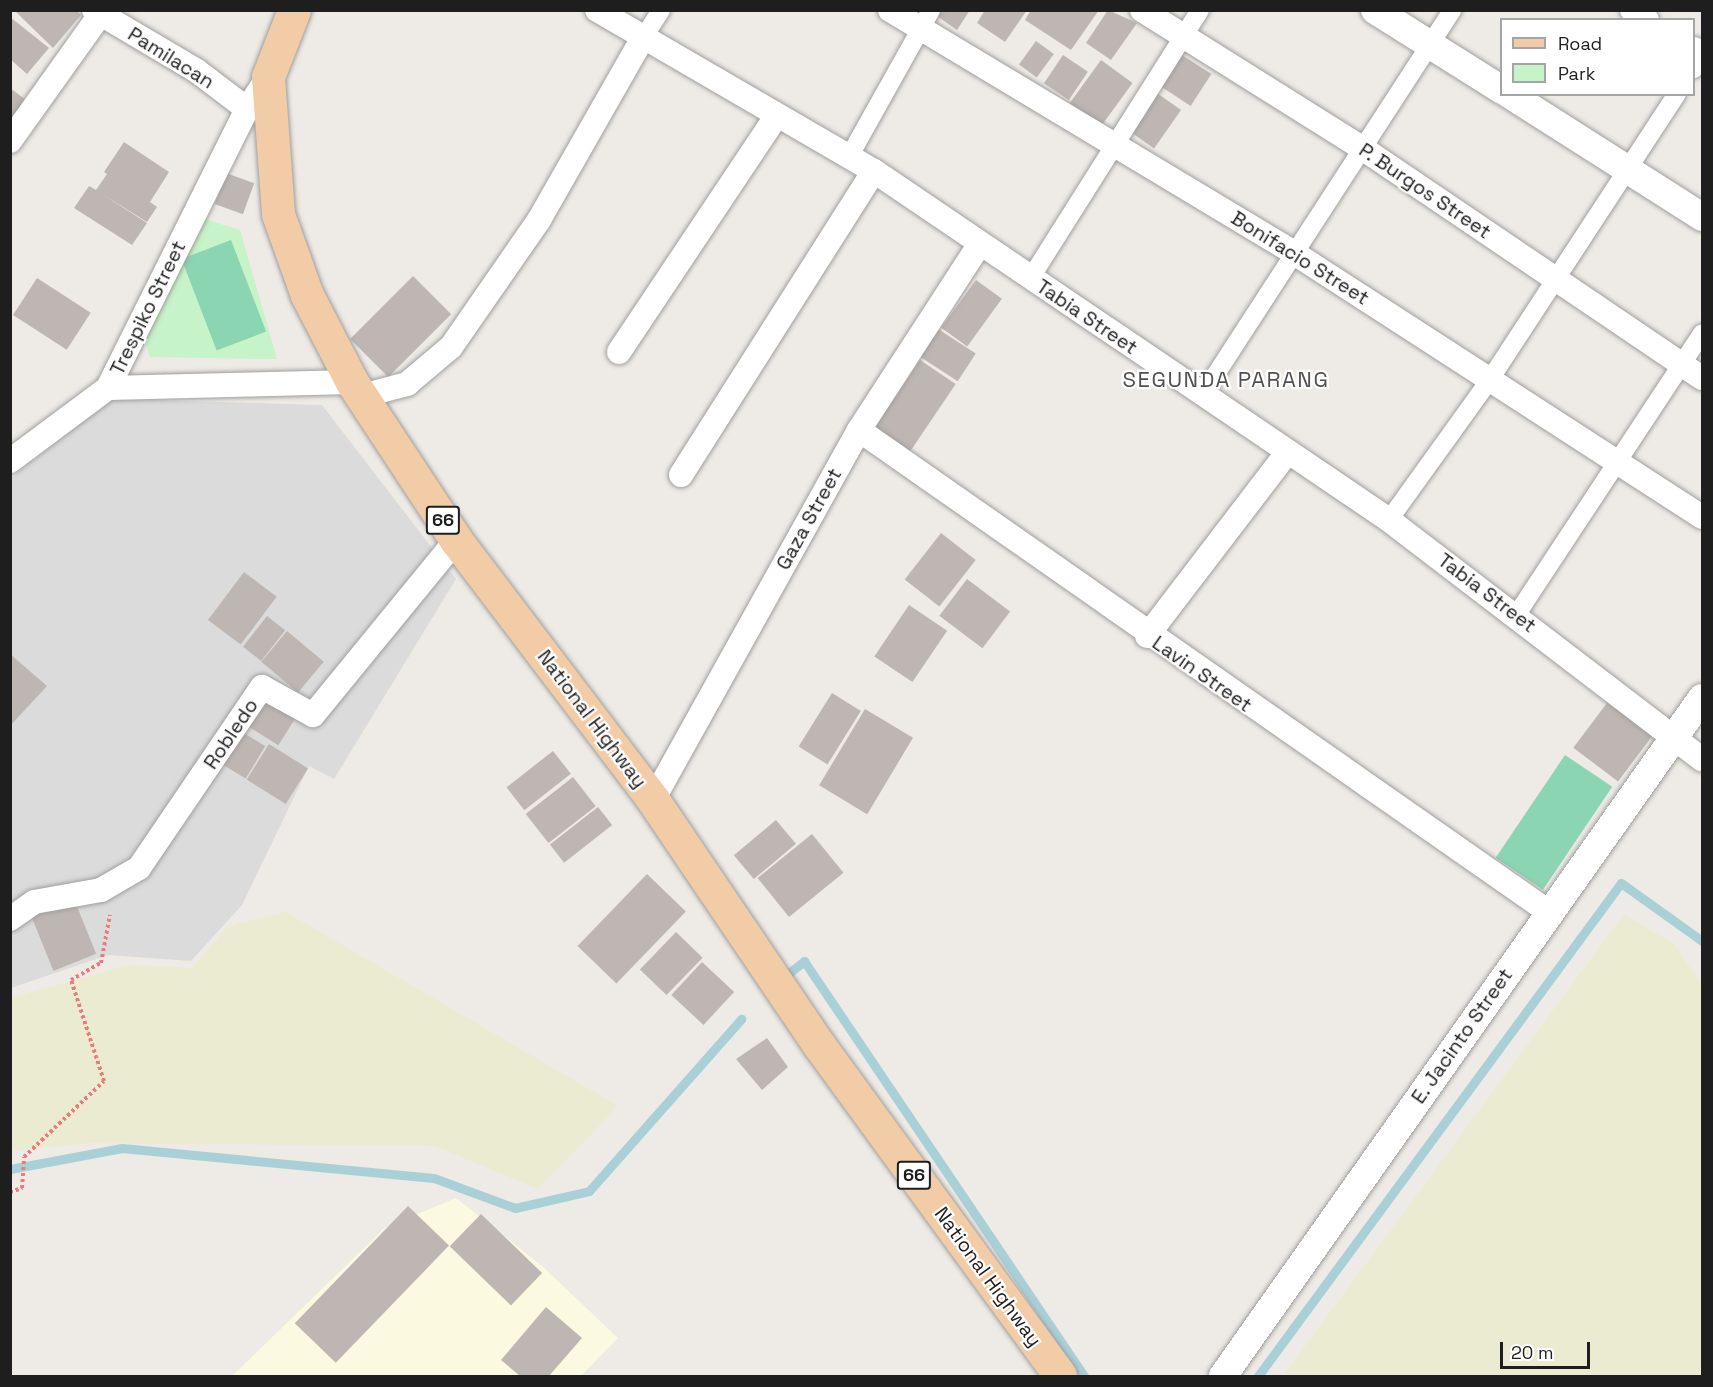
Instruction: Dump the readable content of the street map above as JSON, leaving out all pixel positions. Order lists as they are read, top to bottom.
{
  "streets": {
    "main road": ["66", "National Highway"],
    "street": [
      "Pamilacan",
      "P. Burgos Street",
      "Bonifacio Street",
      "Trespiko Street",
      "Tabia Street",
      "Gaza Street",
      "Lavin Street",
      "Robledo",
      "E. Jacinto Street"
    ]
  },
  "crossings": [
    ["Pamilacan", "Trespiko Street"],
    ["Trespiko Street", "Tabia Street"],
    ["Trespiko Street", "National Highway"],
    ["Tabia Street", "Gaza Street"],
    ["Tabia Street", "E. Jacinto Street"],
    ["Gaza Street", "Lavin Street"],
    ["Gaza Street", "National Highway"],
    ["Lavin Street", "E. Jacinto Street"],
    ["National Highway", "Robledo"]
  ],
  "districts": ["SEGUNDA PARANG"],
  "legend": ["Road", "Park"],
  "scale_bar": "20 m"
}
